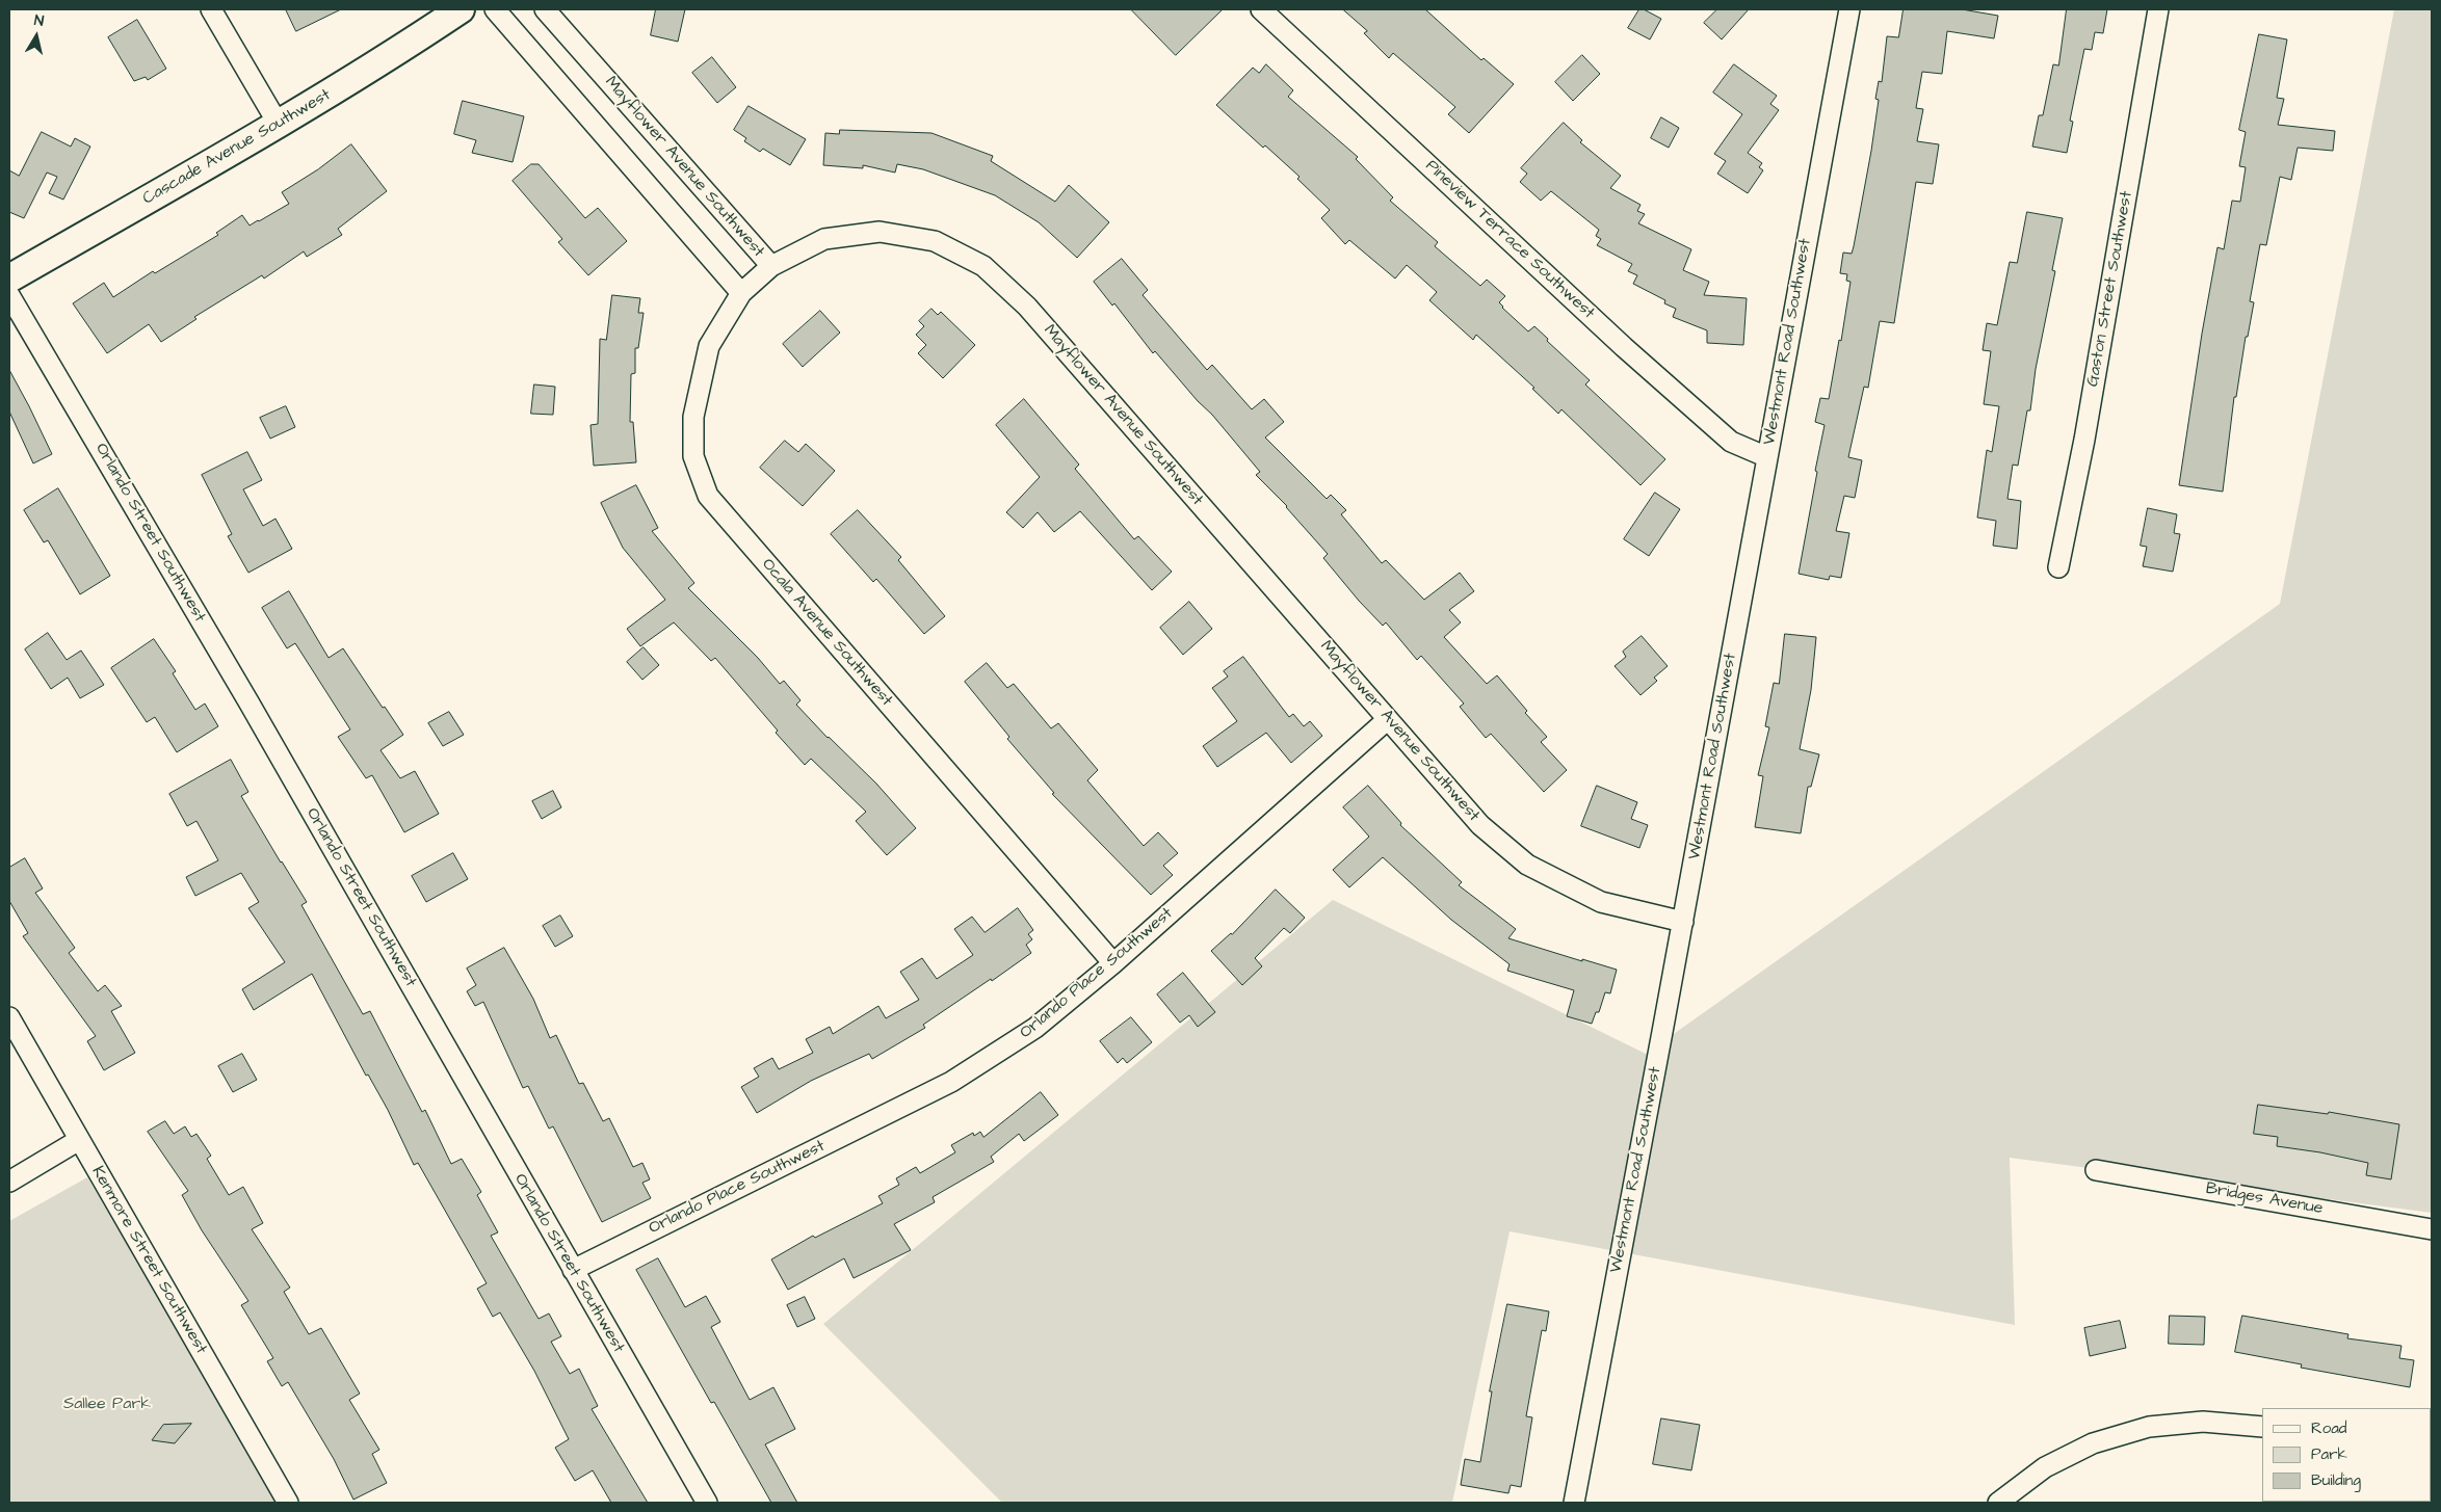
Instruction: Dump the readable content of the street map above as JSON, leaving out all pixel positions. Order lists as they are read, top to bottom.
{
  "streets": {
    "main road": ["Cascade Avenue Southwest"],
    "street": [
      "Mayflower Avenue Southwest",
      "Pineview Terrace Southwest",
      "Gaston Street Southwest",
      "Westmont Road Southwest",
      "Orlando Street Southwest",
      "Ocala Avenue Southwest",
      "Orlando Place Southwest",
      "Bridges Avenue",
      "Kenmore Street Southwest"
    ]
  },
  "crossings": [
    ["Mayflower Avenue Southwest", "Westmont Road Southwest"],
    ["Mayflower Avenue Southwest", "Ocala Avenue Southwest"],
    ["Mayflower Avenue Southwest", "Orlando Place Southwest"],
    ["Pineview Terrace Southwest", "Westmont Road Southwest"],
    ["Orlando Street Southwest", "Orlando Place Southwest"],
    ["Ocala Avenue Southwest", "Orlando Place Southwest"]
  ],
  "parks": ["Sallee Park"],
  "legend": ["Road", "Park", "Building"],
  "north": "top"
}
